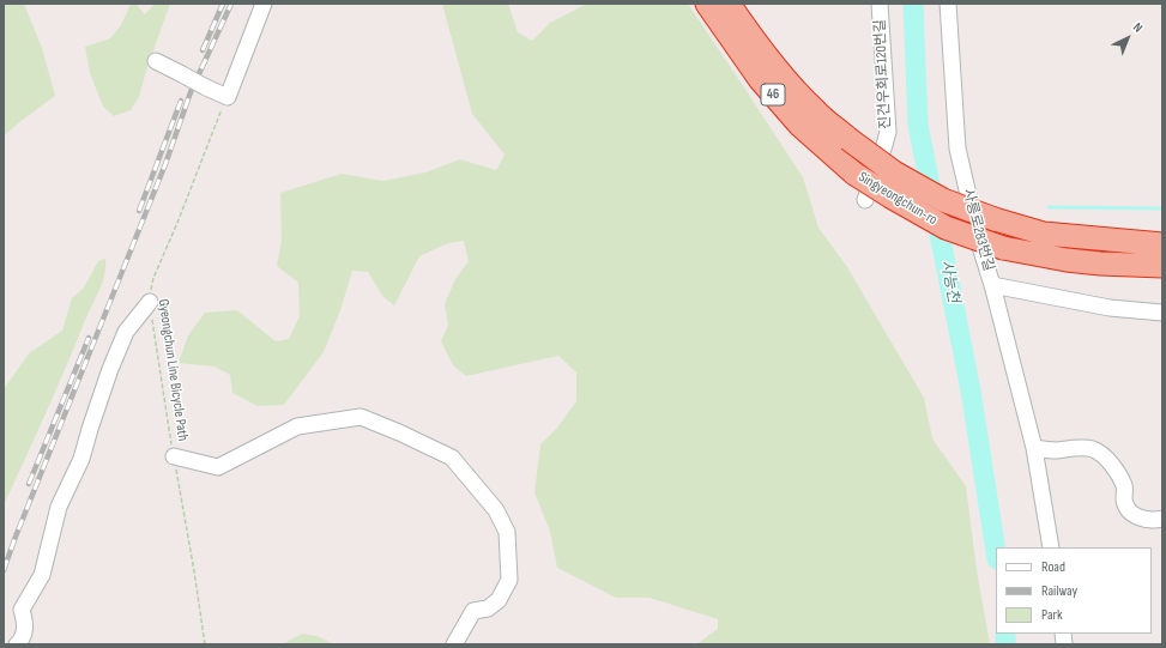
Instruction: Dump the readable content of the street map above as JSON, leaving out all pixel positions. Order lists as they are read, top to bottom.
{
  "streets": {
    "highway": ["46", "Singyeongchun-ro"],
    "street": ["진건우회로120번길", "사릉로283번길"],
    "path": ["Gyeongchun Line Bicycle Path"]
  },
  "water": ["사능천"],
  "legend": ["Road", "Railway", "Park"],
  "north": "top right"
}
